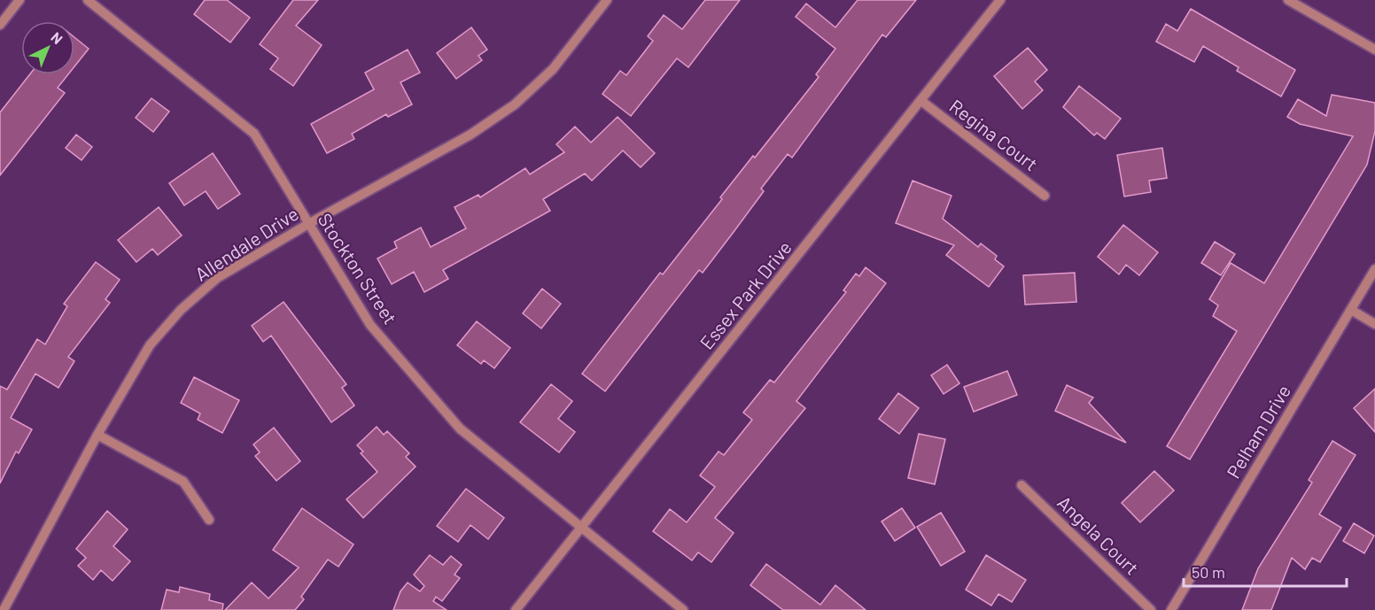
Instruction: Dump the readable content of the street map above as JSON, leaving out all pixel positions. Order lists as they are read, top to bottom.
{
  "streets": {
    "street": [
      "Regina Court",
      "Allendale Drive",
      "Stockton Street",
      "Essex Park Drive",
      "Pelham Drive",
      "Angela Court"
    ]
  },
  "crossings": [
    ["Regina Court", "Essex Park Drive"],
    ["Allendale Drive", "Stockton Street"],
    ["Stockton Street", "Essex Park Drive"]
  ],
  "scale_bar": "50 m",
  "north": "top right"
}
